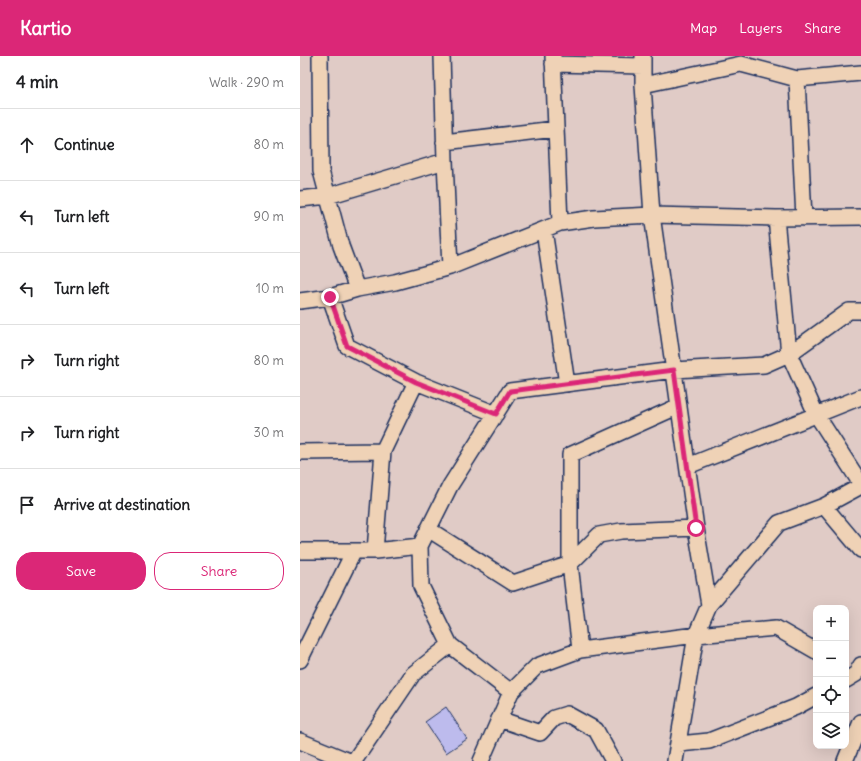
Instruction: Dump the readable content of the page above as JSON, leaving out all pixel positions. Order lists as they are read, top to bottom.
{
  "page": {
    "header": "Kartio",
    "nav": ["Map", "Layers", "Share"],
    "heading": ["4 min", "Walk · 290 m"],
    "list": [
      ["Continue", "80 m"],
      ["Turn left", "90 m"],
      ["Turn left", "10 m"],
      ["Turn right", "80 m"],
      ["Turn right", "30 m"],
      "Arrive at destination"
    ],
    "buttons": ["Save", "Share"],
    "map_buttons": ["+", "−"]
  }
}
